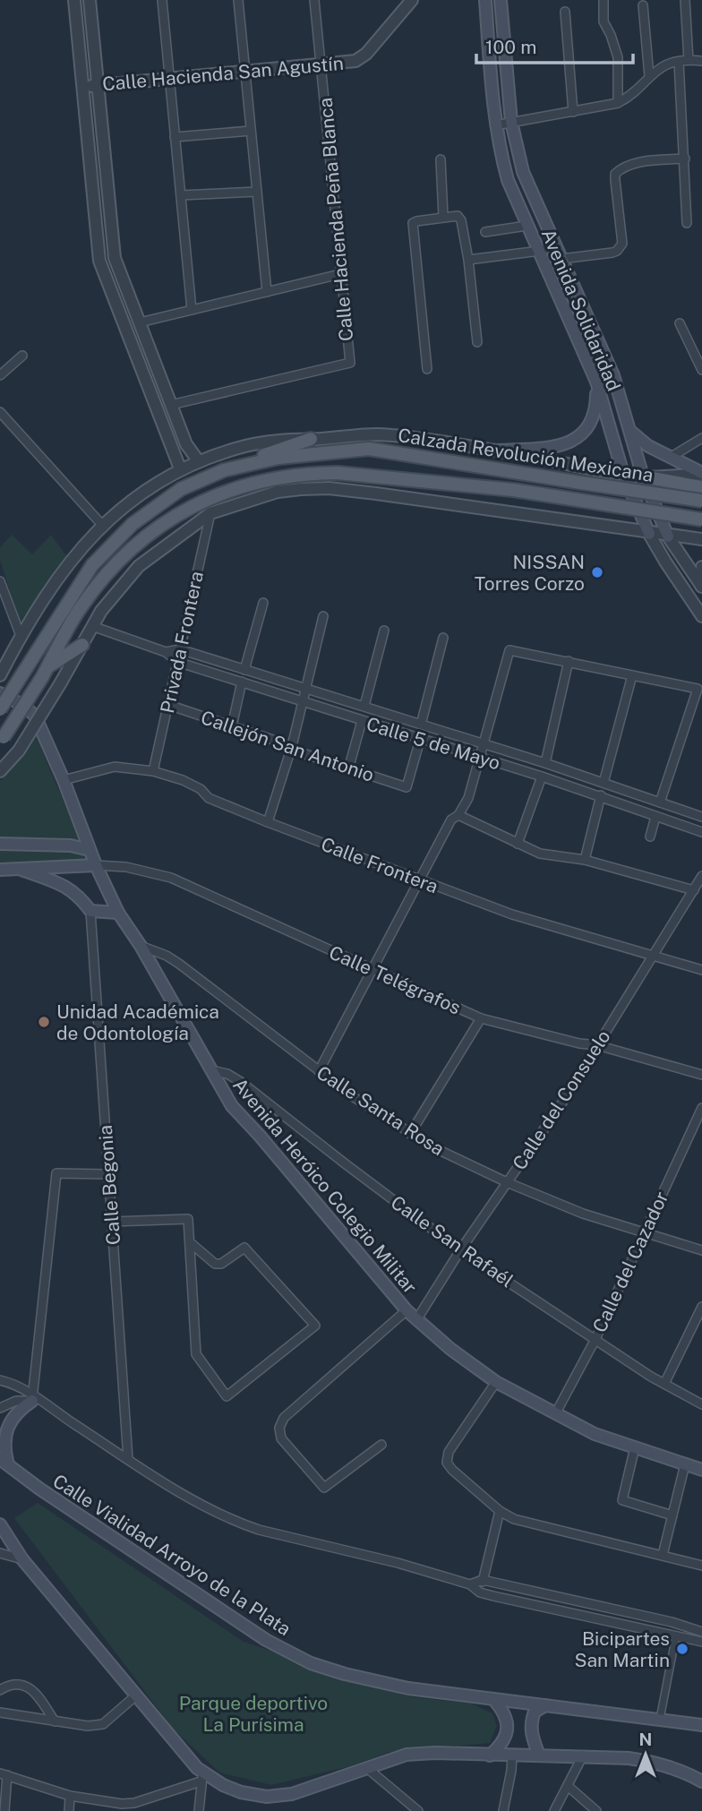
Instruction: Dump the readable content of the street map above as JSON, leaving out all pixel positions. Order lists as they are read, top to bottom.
{
  "streets": {
    "main road": ["Avenida Solidaridad", "Avenida Heróico Colegio Militar", "Calle Vialidad Arroyo de la Plata"],
    "street": [
      "Calle Hacienda San Agustín",
      "Calle Hacienda Peña Blanca",
      "Calzada Revolución Mexicana",
      "Privada Frontera",
      "Calle 5 de Mayo",
      "Callejón San Antonio",
      "Calle Frontera",
      "Calle Telégrafos",
      "Calle del Consuelo",
      "Calle Santa Rosa",
      "Calle Begonia",
      "Calle San Rafaél",
      "Calle del Cazador"
    ]
  },
  "crossings": [
    ["Calle Hacienda San Agustín", "Calle Hacienda Peña Blanca"],
    ["Avenida Solidaridad", "Calzada Revolución Mexicana"],
    ["Privada Frontera", "Calle 5 de Mayo"],
    ["Privada Frontera", "Callejón San Antonio"],
    ["Privada Frontera", "Calle Frontera"],
    ["Calle 5 de Mayo", "Callejón San Antonio"],
    ["Calle Frontera", "Calle del Consuelo"],
    ["Calle Frontera", "Avenida Heróico Colegio Militar"],
    ["Calle Telégrafos", "Calle del Consuelo"],
    ["Calle Telégrafos", "Avenida Heróico Colegio Militar"],
    ["Calle del Consuelo", "Calle Santa Rosa"],
    ["Calle del Consuelo", "Avenida Heróico Colegio Militar"],
    ["Calle del Consuelo", "Calle San Rafaél"],
    ["Calle Santa Rosa", "Avenida Heróico Colegio Militar"],
    ["Calle Santa Rosa", "Calle del Cazador"],
    ["Avenida Heróico Colegio Militar", "Calle San Rafaél"],
    ["Avenida Heróico Colegio Militar", "Calle del Cazador"],
    ["Calle San Rafaél", "Calle del Cazador"]
  ],
  "parks": ["Parque deportivo La Purísima"],
  "places": ["NISSAN Torres Corzo", "Unidad Académica de Odontología", "Bicipartes San Martin"],
  "scale_bar": "100 m",
  "north": "top"
}
